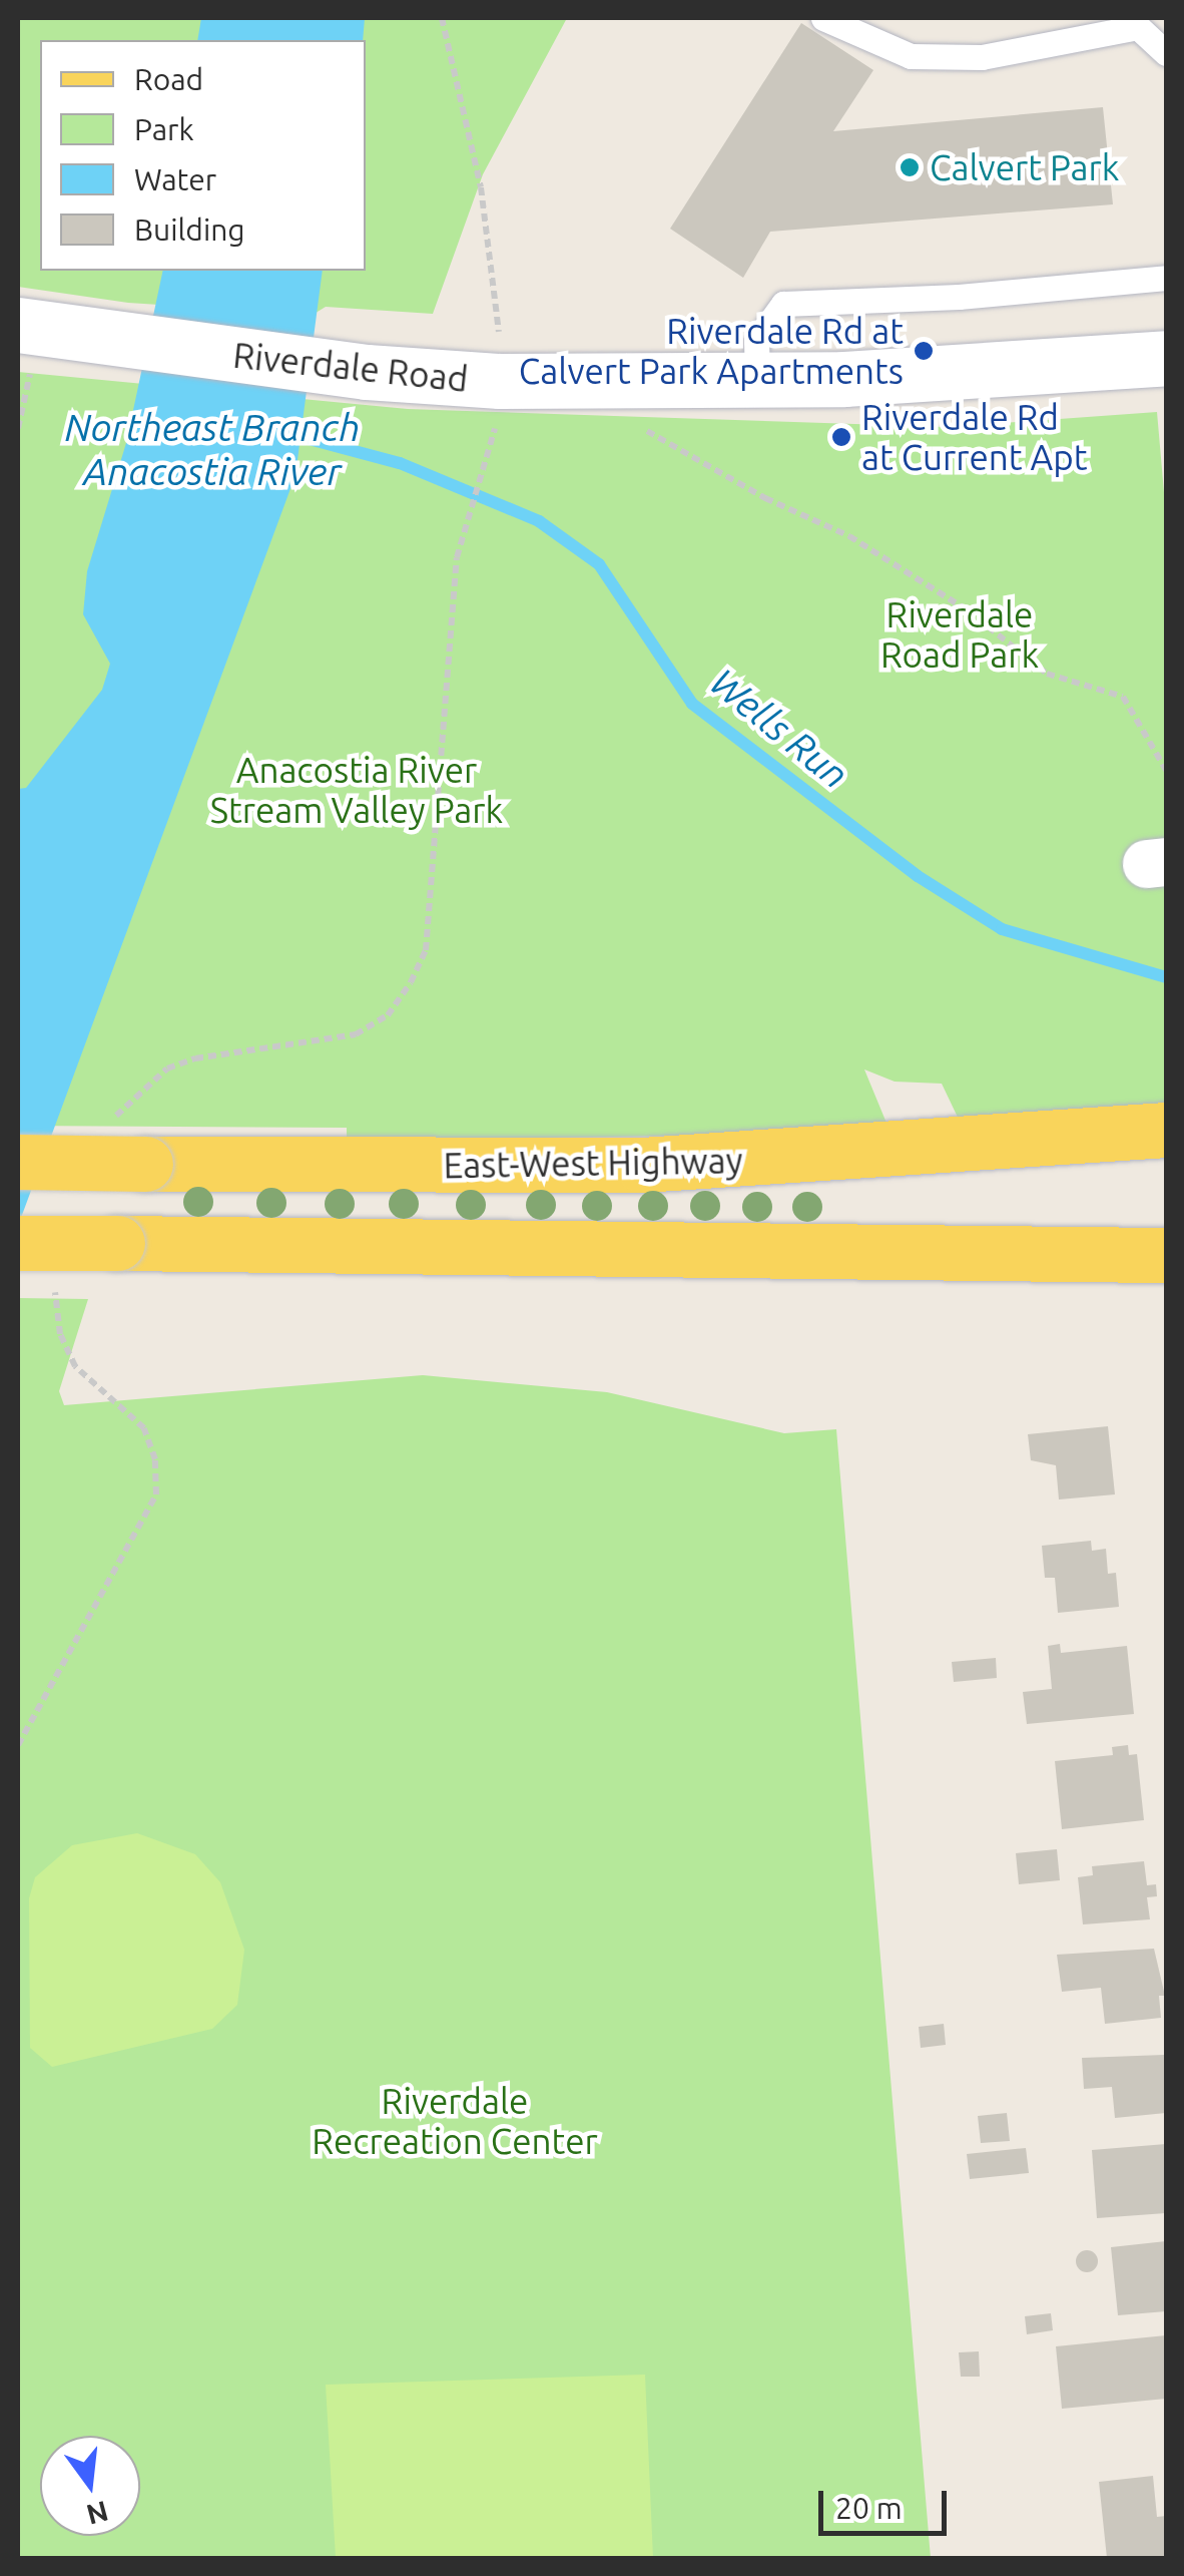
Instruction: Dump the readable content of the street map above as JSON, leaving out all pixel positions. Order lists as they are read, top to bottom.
{
  "streets": {
    "main road": ["East-West Highway"],
    "street": ["Riverdale Road"]
  },
  "water": ["Northeast Branch Anacostia River", "Wells Run"],
  "parks": ["Riverdale Road Park", "Anacostia River Stream Valley Park", "Riverdale Recreation Center"],
  "places": ["Calvert Park", "Riverdale Rd at Calvert Park Apartments", "Riverdale Rd at Current Apt"],
  "legend": [
    "Road",
    "Park",
    "Water",
    "Building"
  ],
  "scale_bar": "20 m",
  "north": "bottom"
}
